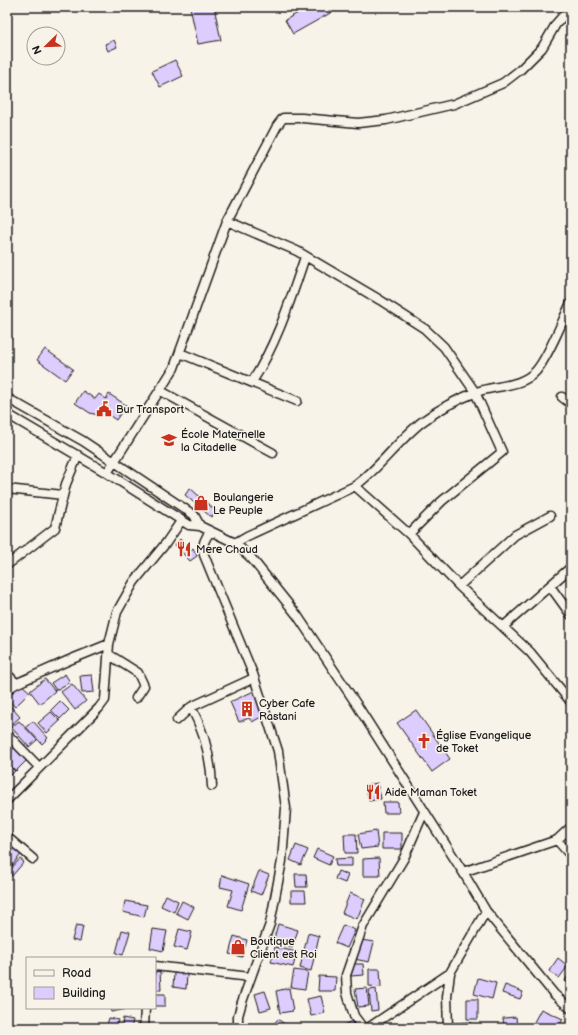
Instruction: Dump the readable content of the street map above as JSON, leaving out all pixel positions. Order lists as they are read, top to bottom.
{
  "places": {
    "public building": ["Bur Transport"],
    "school or university": ["École Maternelle la Citadelle"],
    "shop": ["Boulangerie Le Peuple", "Boutique Client est Roi"],
    "restaurant": ["Mere Chaud", "Aide Maman Toket"],
    "building": ["Cyber Cafe Rastani"],
    "church": ["Église Evangelique de Toket"]
  },
  "legend": ["Road", "Building"],
  "north": "bottom left"
}
